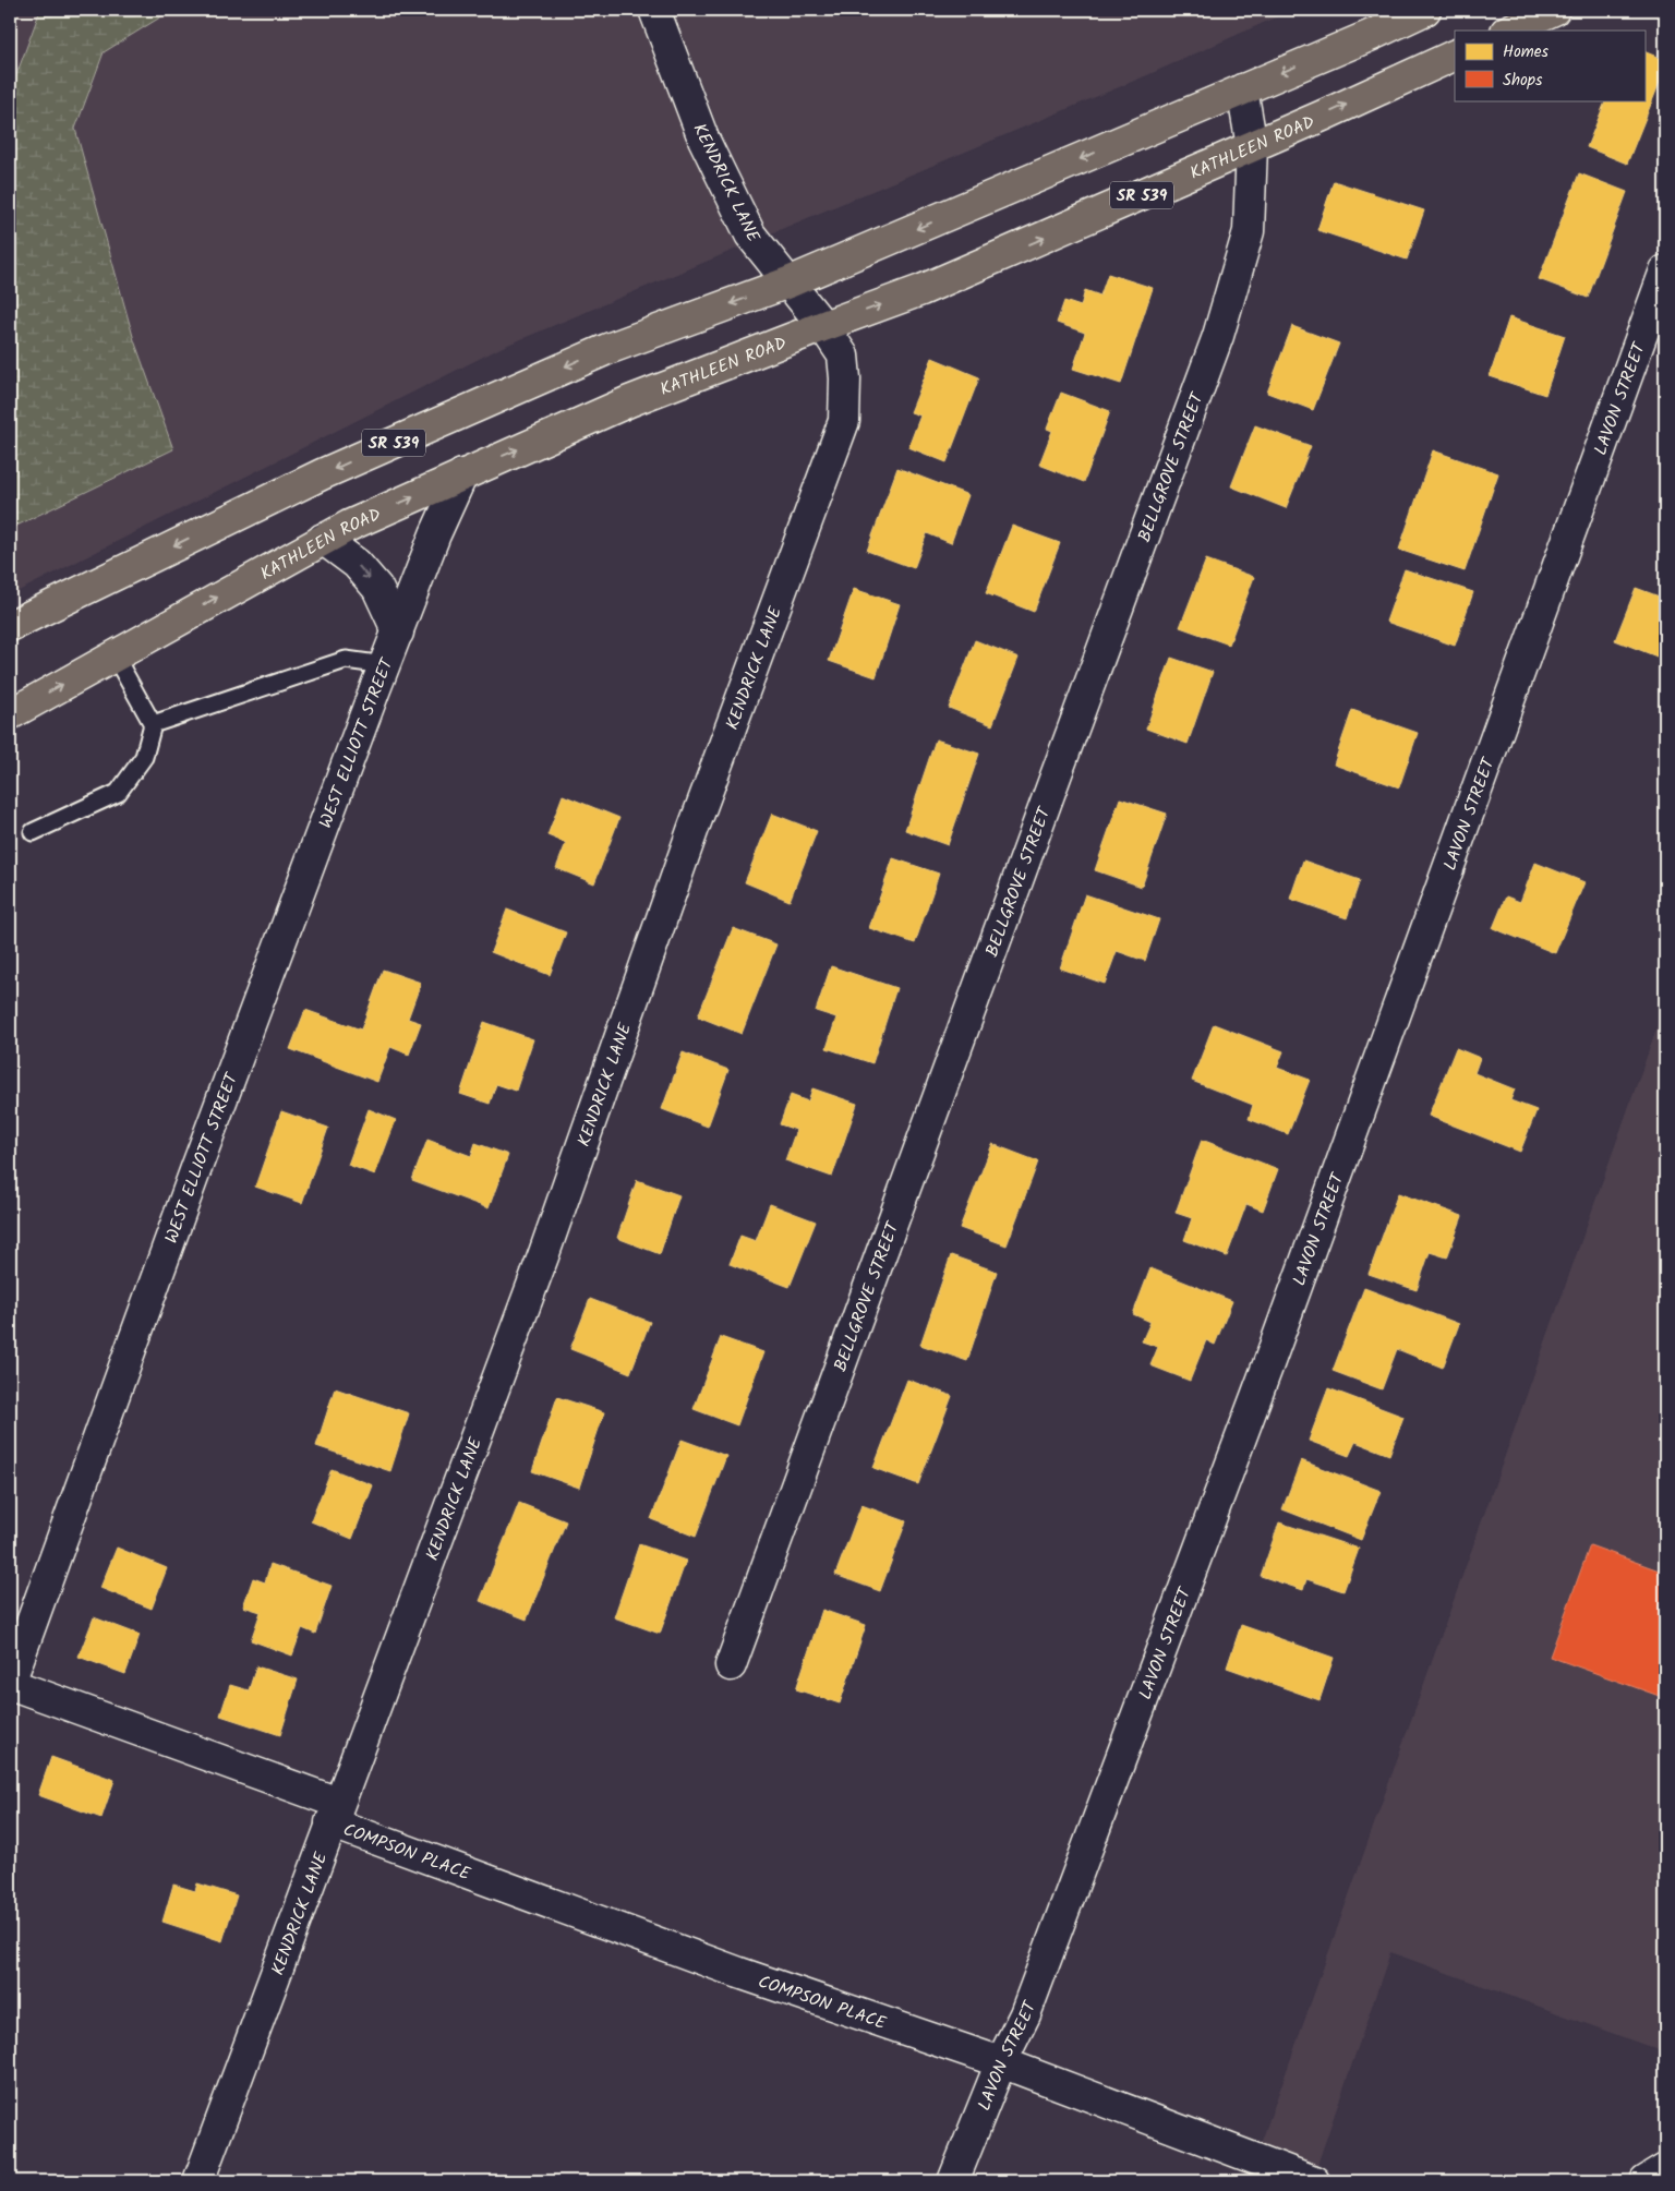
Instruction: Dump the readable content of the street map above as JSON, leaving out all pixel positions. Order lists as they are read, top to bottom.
{
  "streets": {
    "main road": ["KATHLEEN ROAD", "SR 539"],
    "street": [
      "KENDRICK LANE",
      "LAVON STREET",
      "BELLGROVE STREET",
      "WEST ELLIOTT STREET",
      "COMPSON PLACE"
    ]
  },
  "crossings": [
    ["KATHLEEN ROAD", "KENDRICK LANE"],
    ["KATHLEEN ROAD", "BELLGROVE STREET"],
    ["KATHLEEN ROAD", "WEST ELLIOTT STREET"],
    ["KENDRICK LANE", "SR 539"],
    ["KENDRICK LANE", "COMPSON PLACE"],
    ["SR 539", "BELLGROVE STREET"],
    ["LAVON STREET", "COMPSON PLACE"],
    ["WEST ELLIOTT STREET", "COMPSON PLACE"]
  ],
  "legend": ["Homes", "Shops"]
}
